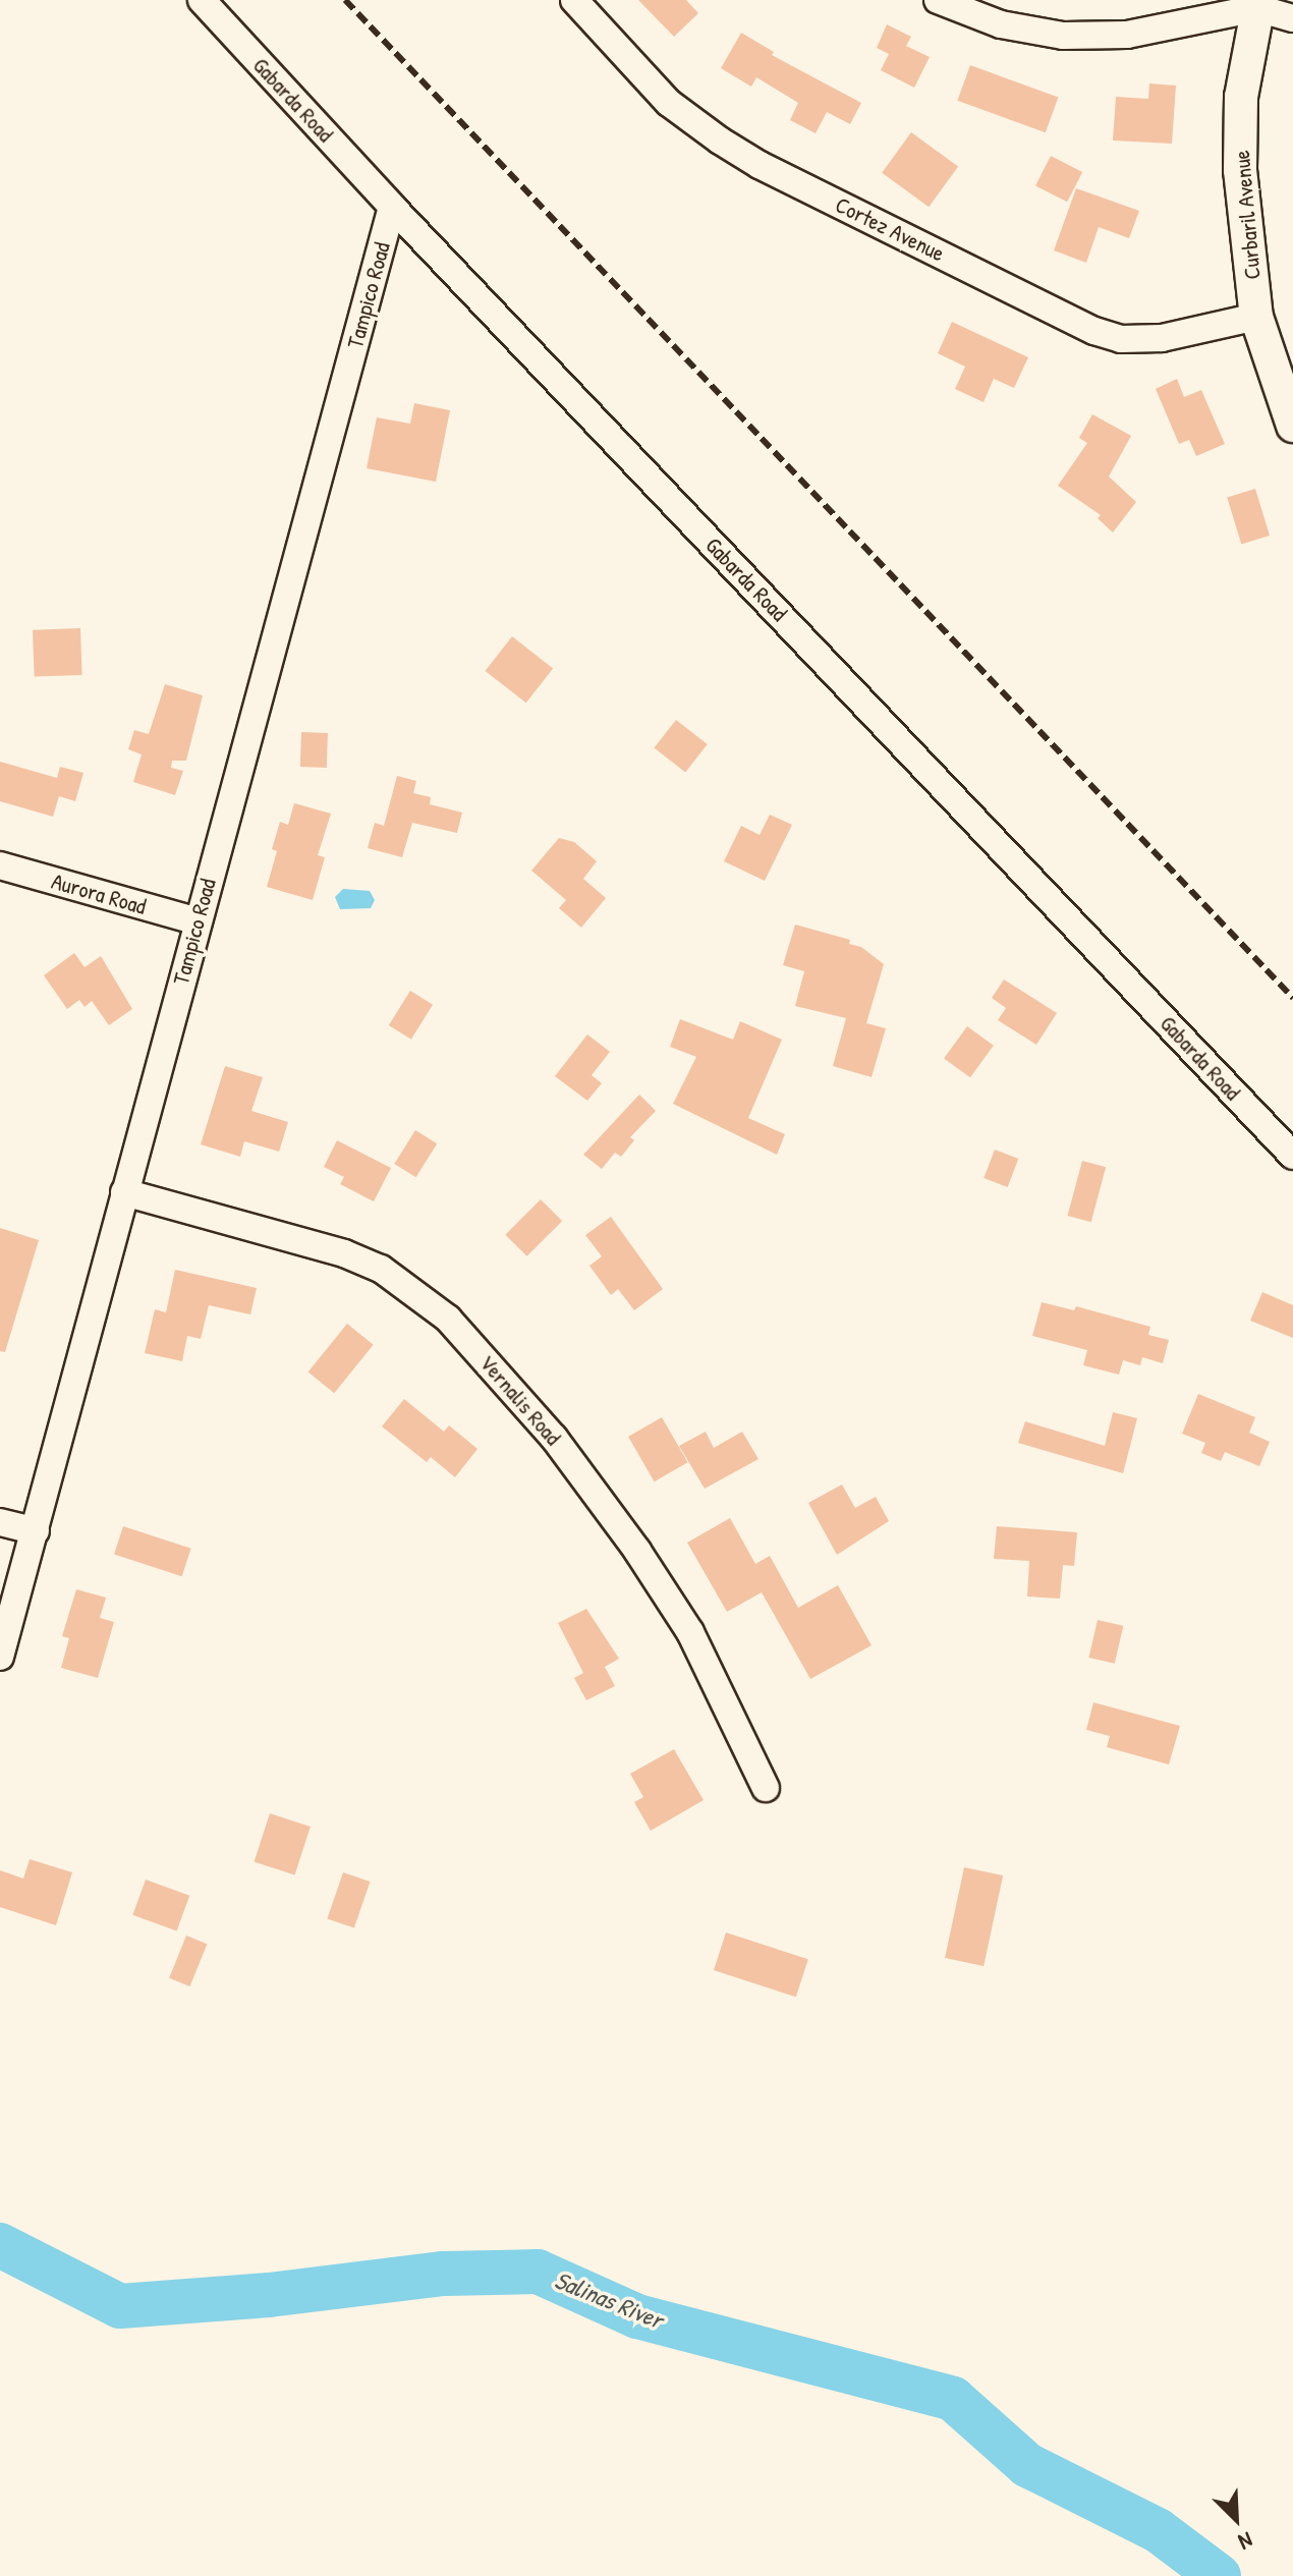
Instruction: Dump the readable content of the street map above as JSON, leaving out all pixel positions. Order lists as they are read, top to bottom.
{
  "streets": {
    "street": [
      "Gabarda Road",
      "Curbaril Avenue",
      "Cortez Avenue",
      "Tampico Road",
      "Aurora Road",
      "Vernalis Road"
    ]
  },
  "crossings": [
    ["Gabarda Road", "Tampico Road"],
    ["Curbaril Avenue", "Cortez Avenue"],
    ["Tampico Road", "Aurora Road"],
    ["Tampico Road", "Vernalis Road"]
  ],
  "water": ["Salinas River"],
  "north": "bottom right"
}
